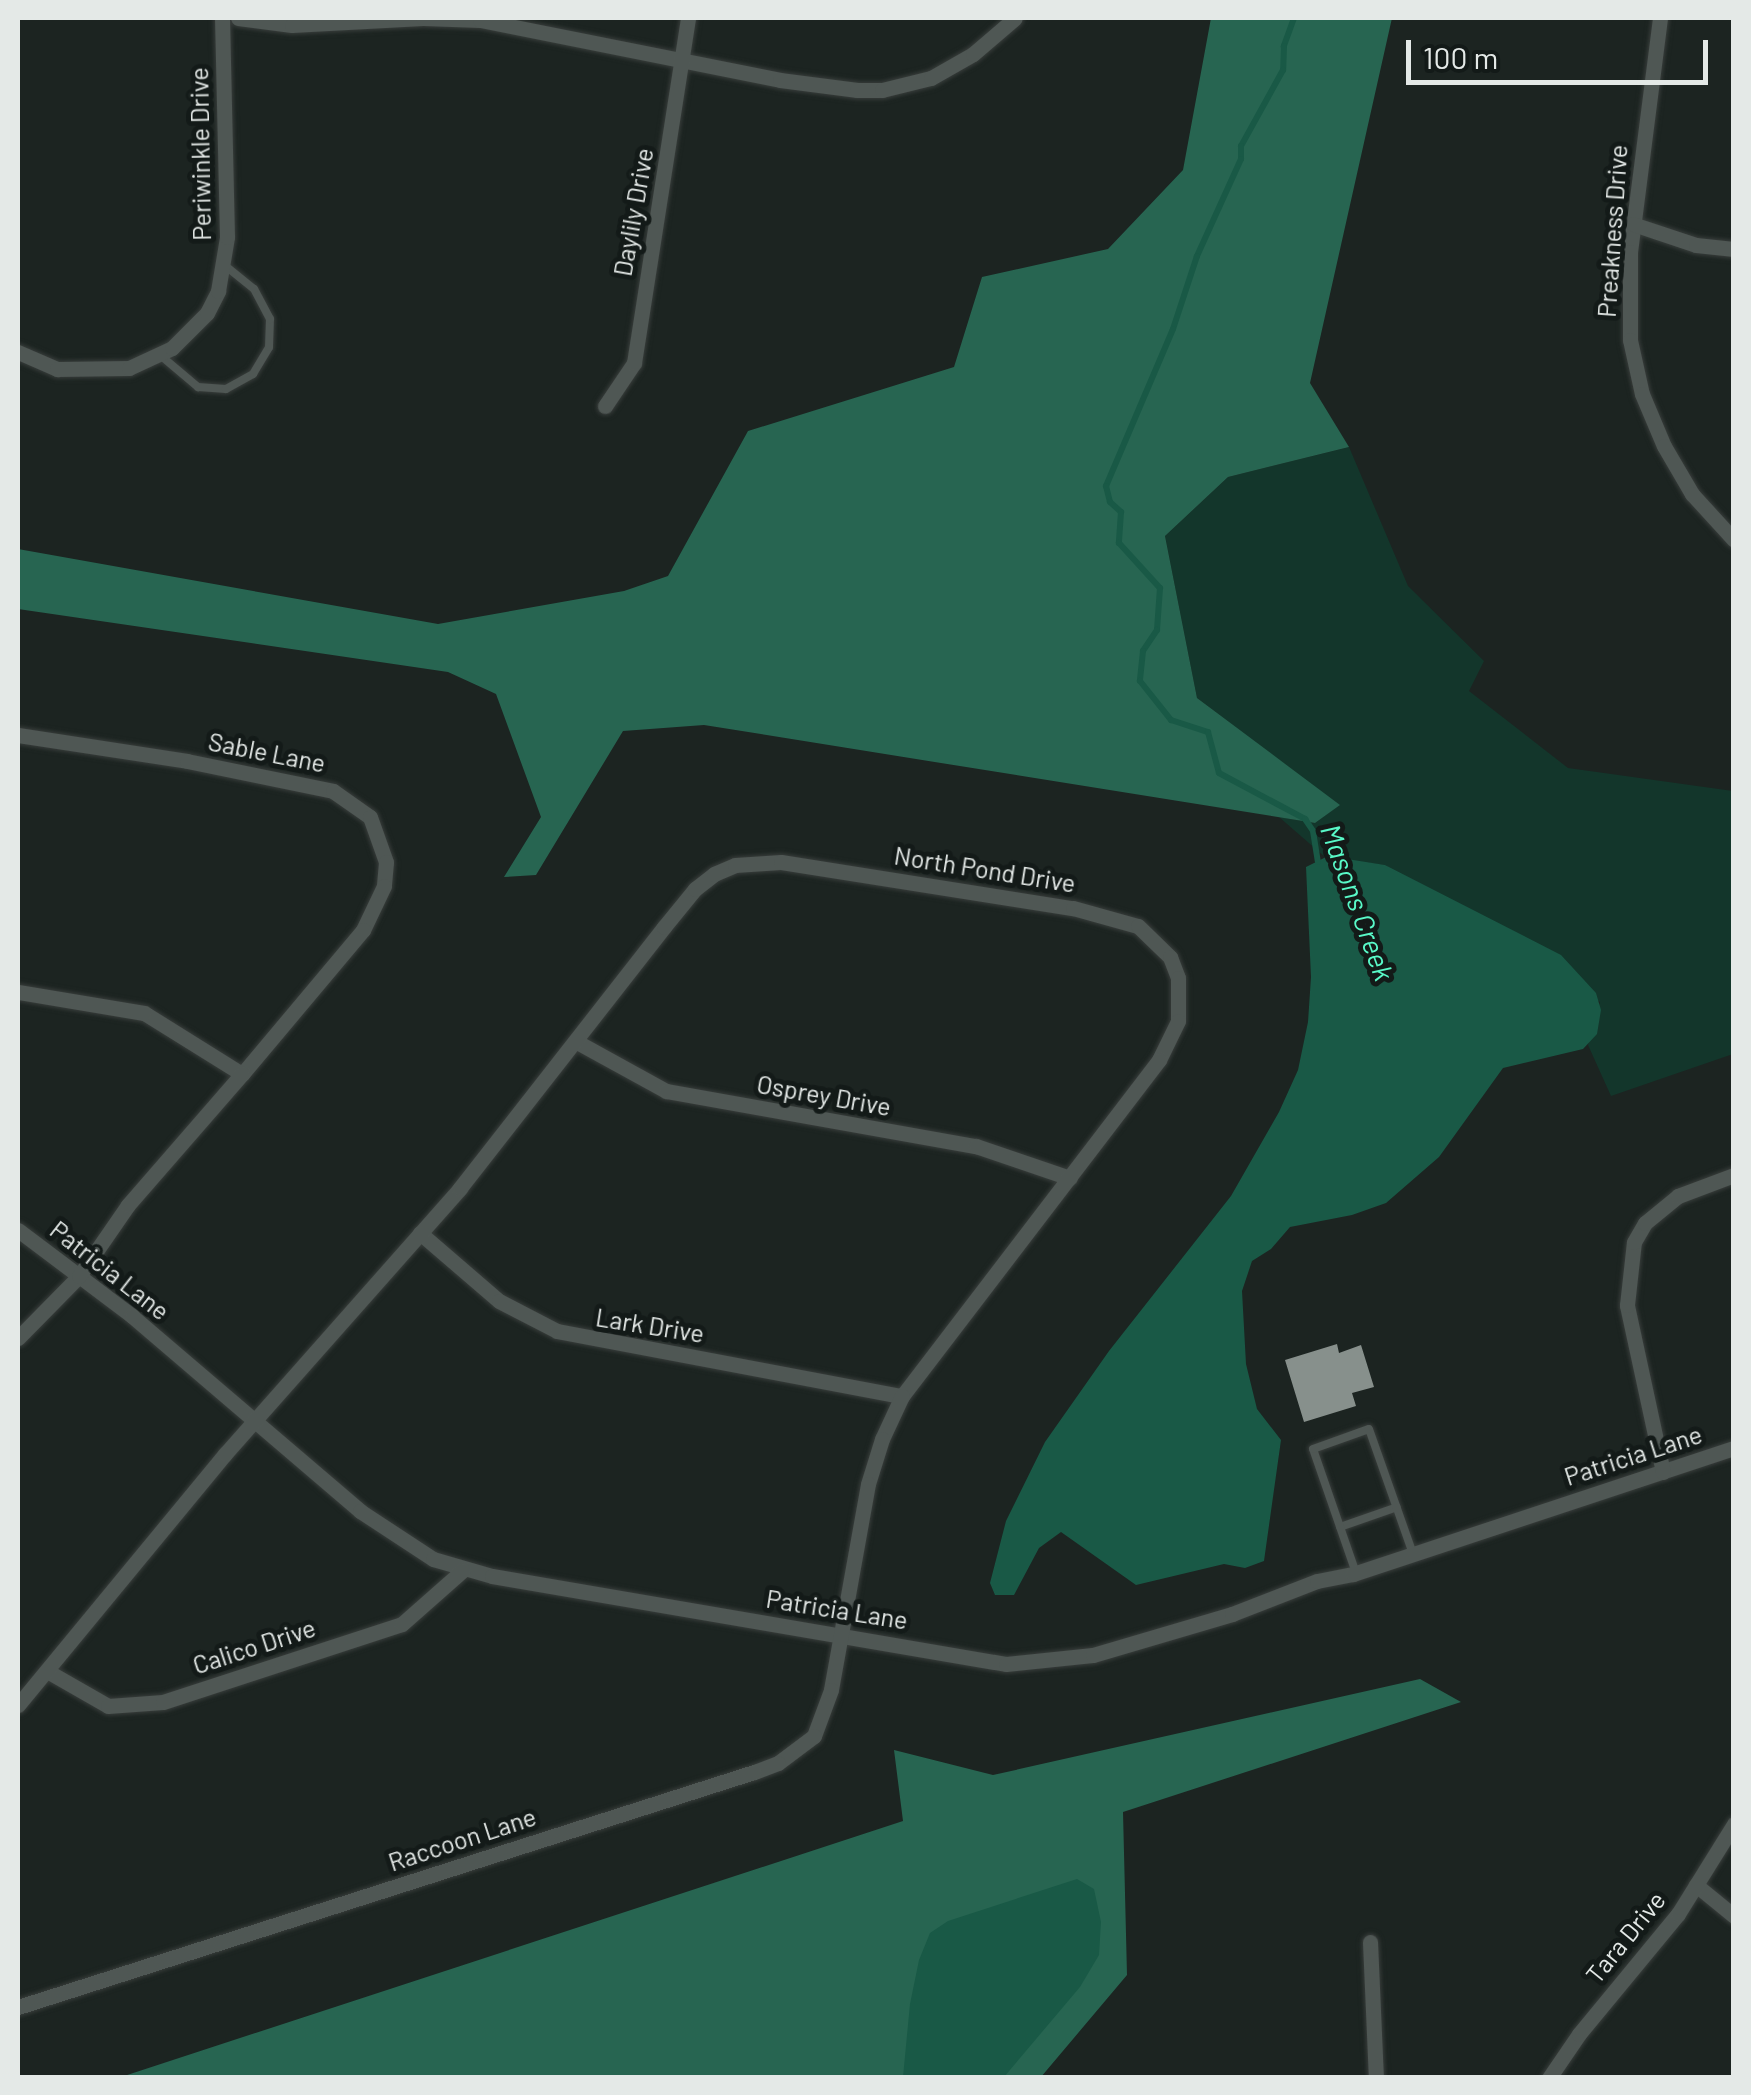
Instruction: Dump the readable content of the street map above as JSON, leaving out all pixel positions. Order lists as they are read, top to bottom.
{
  "streets": {
    "street": [
      "Periwinkle Drive",
      "Daylily Drive",
      "Preakness Drive",
      "Sable Lane",
      "North Pond Drive",
      "Osprey Drive",
      "Patricia Lane",
      "Lark Drive",
      "Calico Drive",
      "Raccoon Lane",
      "Tara Drive"
    ]
  },
  "crossings": [
    ["Sable Lane", "Patricia Lane"],
    ["North Pond Drive", "Osprey Drive"],
    ["North Pond Drive", "Patricia Lane"],
    ["North Pond Drive", "Lark Drive"],
    ["North Pond Drive", "Raccoon Lane"],
    ["Patricia Lane", "Calico Drive"],
    ["Patricia Lane", "Raccoon Lane"]
  ],
  "water": ["Masons Creek"],
  "scale_bar": "100 m"
}
